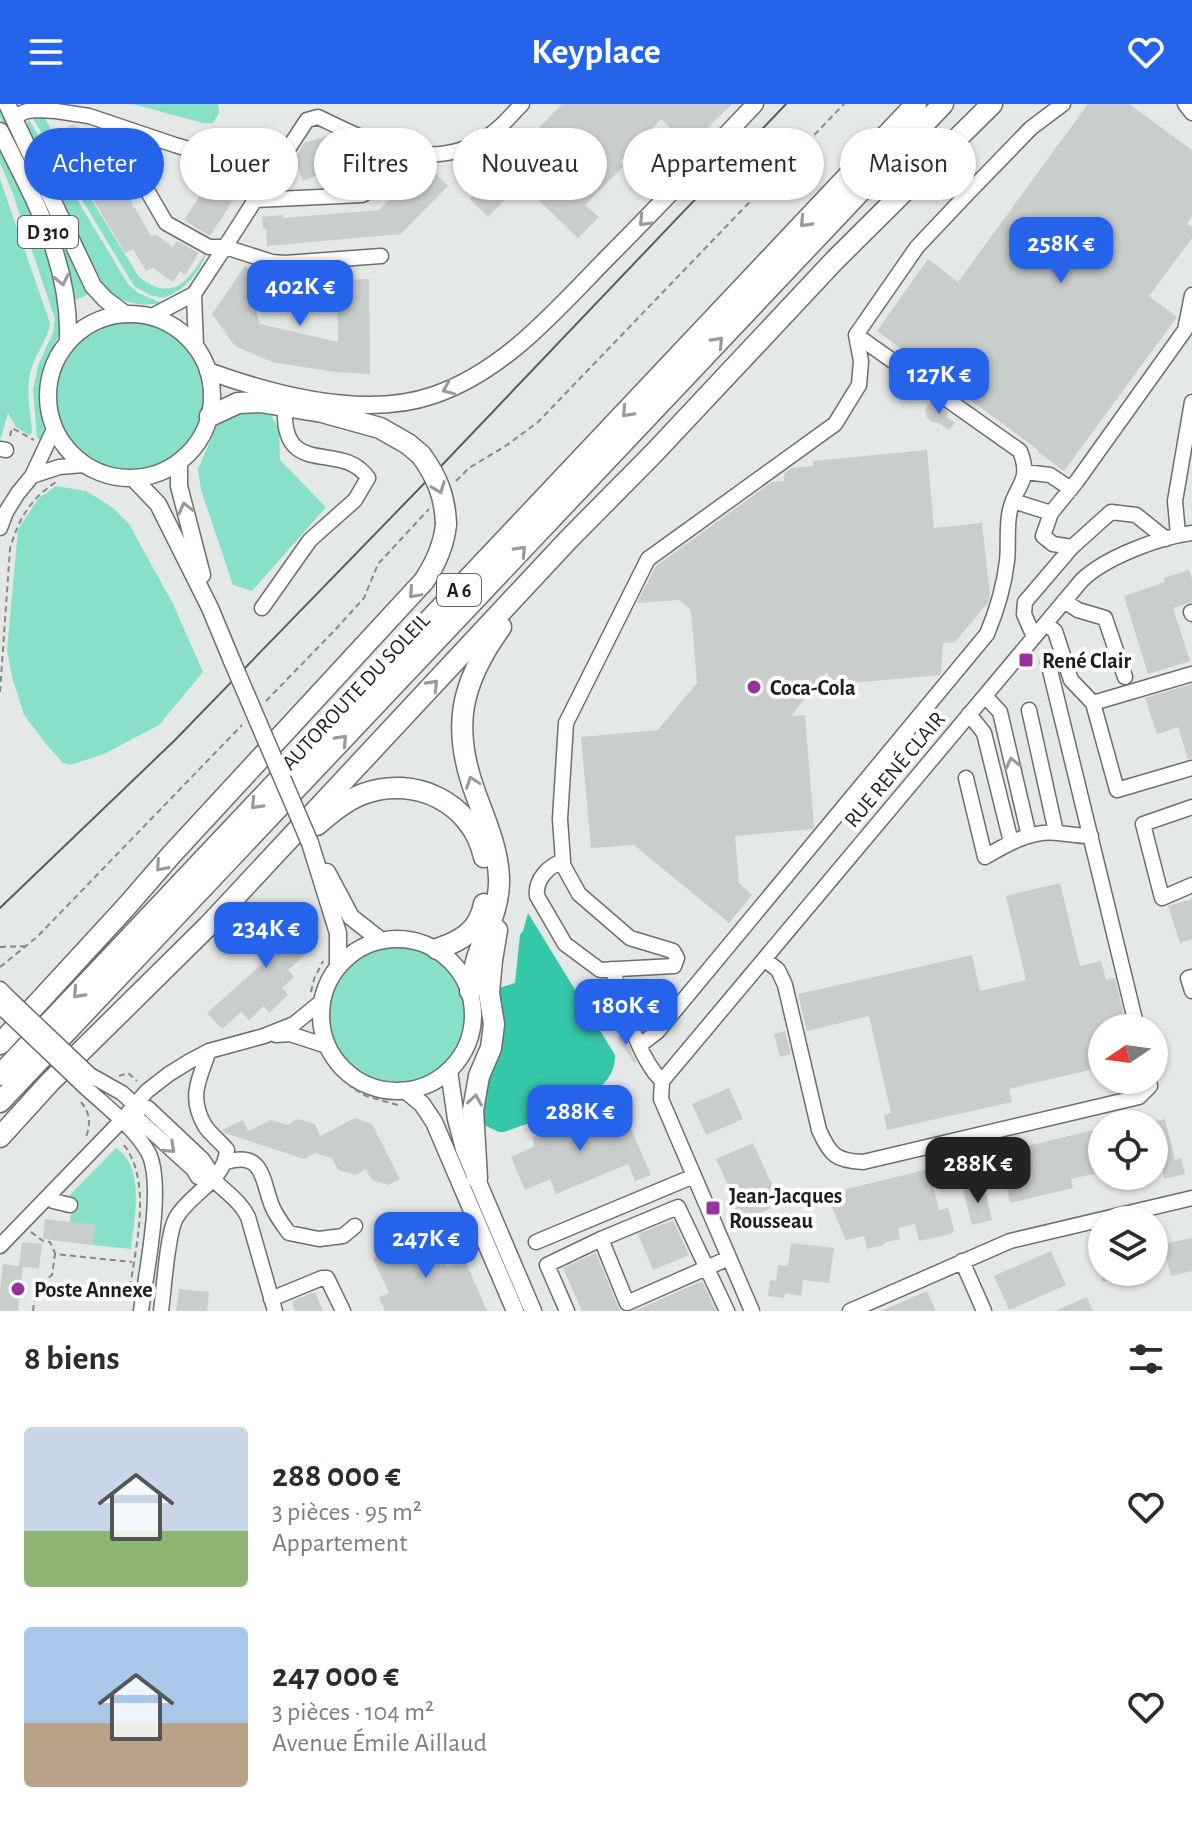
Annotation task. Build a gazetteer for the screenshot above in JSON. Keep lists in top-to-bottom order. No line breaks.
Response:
{"streets":{"highway":["A 6","AUTOROUTE DU SOLEIL"],"main road":["D 310"],"street":["RUE RENÉ CLAIR"]},"places":{"transit":["René Clair","Jean-Jacques Rousseau"],"other":["Coca-Cola","Poste Annexe"]},"north":"left","page":{"header":"Keyplace","chip":["Acheter","Louer","Filtres","Nouveau","Appartement","Maison"],"price":["258K €","402K €","127K €","234K €","180K €","288K €","288K €","247K €"],"heading":"8 biens","list":[{"name":"288 000 €","note":"3 pièces · 95 m² · Appartement"},{"name":"247 000 €","note":"3 pièces · 104 m² · Avenue Émile Aillaud"}]}}
